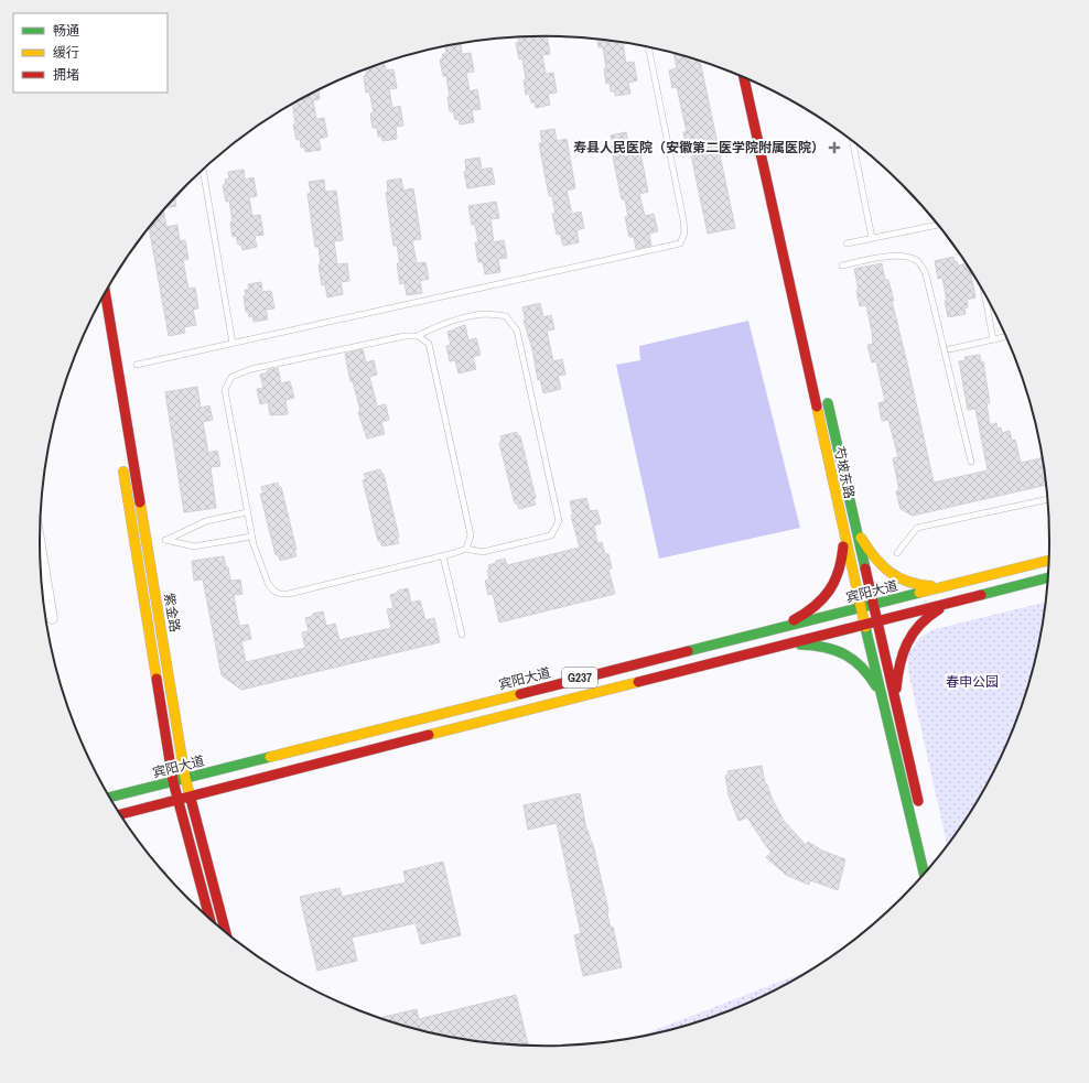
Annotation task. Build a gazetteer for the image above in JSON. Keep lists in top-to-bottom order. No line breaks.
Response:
{"streets":{"main road":["芍坡东路","宾阳大道","紫金路","G237"]},"crossings":[["芍坡东路","宾阳大道"],["芍坡东路","G237"],["宾阳大道","紫金路"],["紫金路","G237"]],"parks":["春申公园"],"places":{"health":["寿县人民医院（安徽第二医学院附属医院）"]},"legend":["畅通","缓行","拥堵"]}
